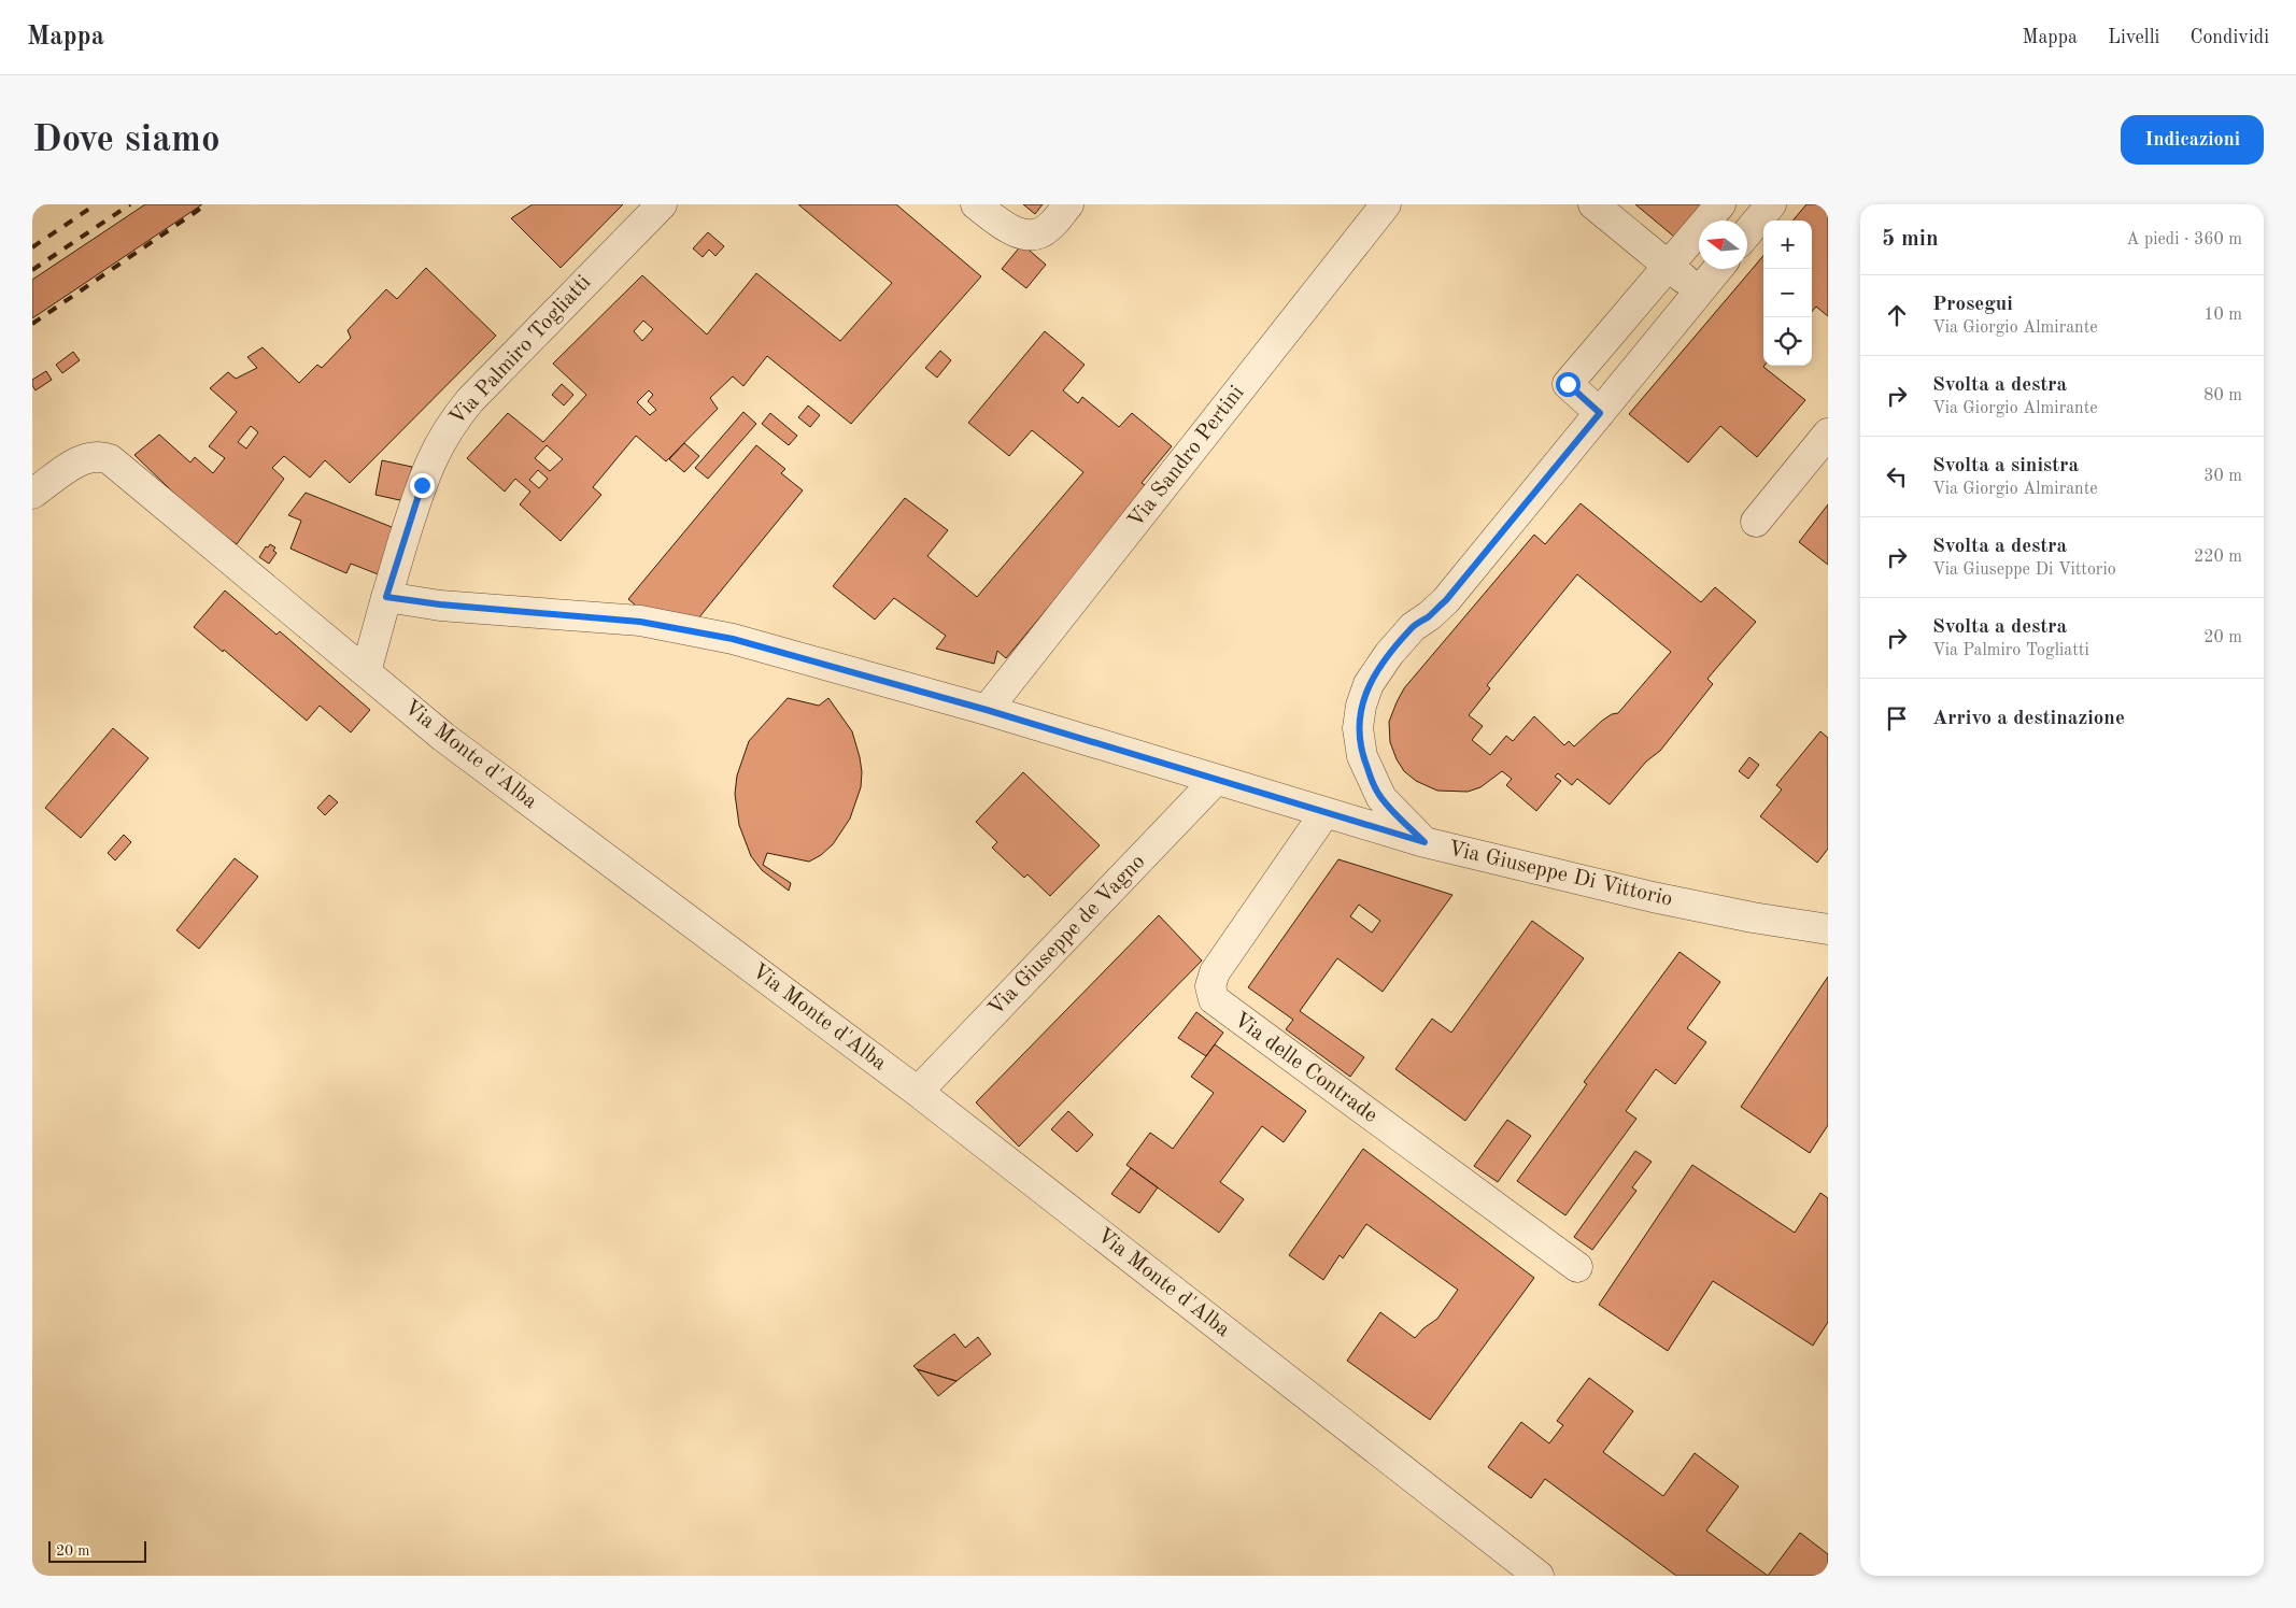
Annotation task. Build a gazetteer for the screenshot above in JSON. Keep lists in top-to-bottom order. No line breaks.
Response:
{"streets":{"street":["Via Palmiro Togliatti","Via Sandro Pertini","Via Monte d'Alba","Via Giuseppe Di Vittorio","Via Giuseppe de Vagno","Via delle Contrade"]},"crossings":[["Via Palmiro Togliatti","Via Monte d'Alba"],["Via Palmiro Togliatti","Via Giuseppe Di Vittorio"],["Via Sandro Pertini","Via Giuseppe Di Vittorio"],["Via Monte d'Alba","Via Giuseppe de Vagno"],["Via Giuseppe Di Vittorio","Via Giuseppe de Vagno"],["Via Giuseppe Di Vittorio","Via delle Contrade"]],"scale_bar":"20 m","north":"left","page":{"header":"Mappa","nav":["Mappa","Livelli","Condividi"],"buttons":"Indicazioni","title":"Dove siamo","heading":["5 min","A piedi · 360 m"],"map_buttons":["+","−"],"list":[["Prosegui","Via Giorgio Almirante","10 m"],["Svolta a destra","Via Giorgio Almirante","80 m"],["Svolta a sinistra","Via Giorgio Almirante","30 m"],["Svolta a destra","Via Giuseppe Di Vittorio","220 m"],["Svolta a destra","Via Palmiro Togliatti","20 m"],"Arrivo a destinazione"],"scale":"20 m"}}
